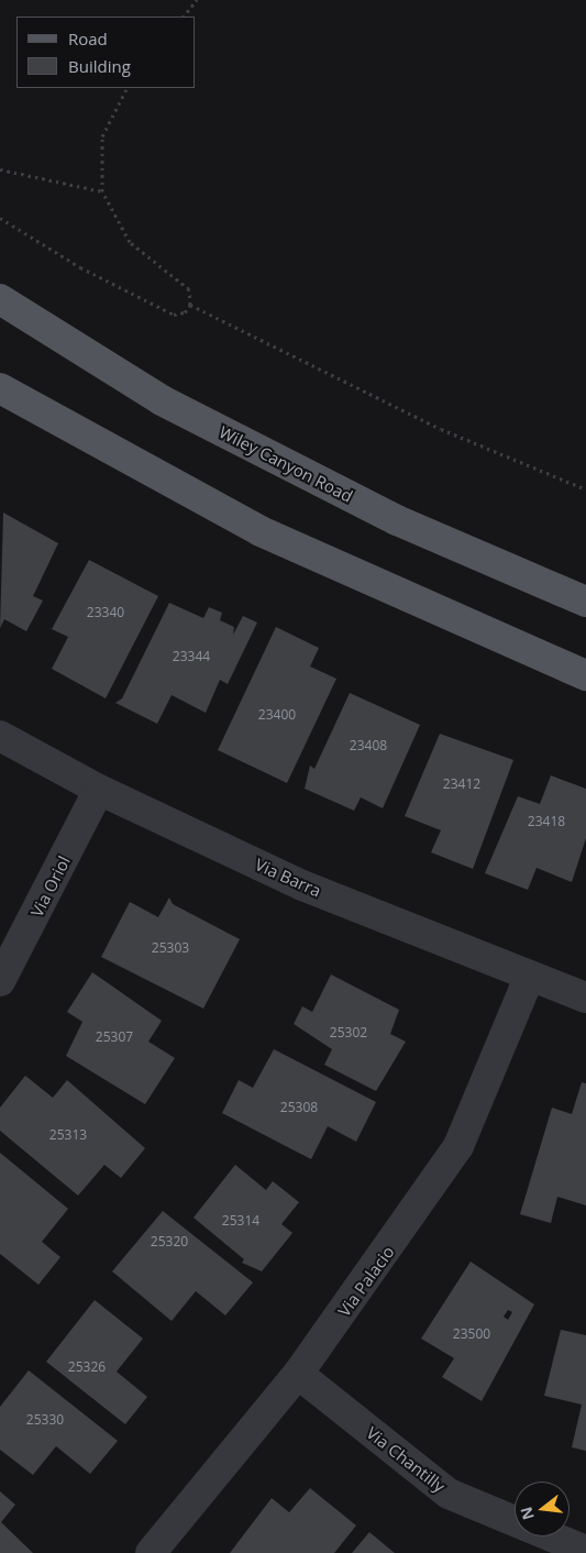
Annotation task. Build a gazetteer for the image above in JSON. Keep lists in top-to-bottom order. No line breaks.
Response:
{"streets":{"main road":["Wiley Canyon Road"],"street":["Via Barra","Via Oriol","Via Palacio","Via Chantilly"]},"crossings":[["Via Barra","Via Oriol"],["Via Barra","Via Palacio"],["Via Palacio","Via Chantilly"]],"house_numbers":["23340","23344","23400","23408","23412","23418","25303","25302","25307","25308","25313","25314","25320","23500","25326","25330"],"legend":["Road","Building"],"north":"left"}
